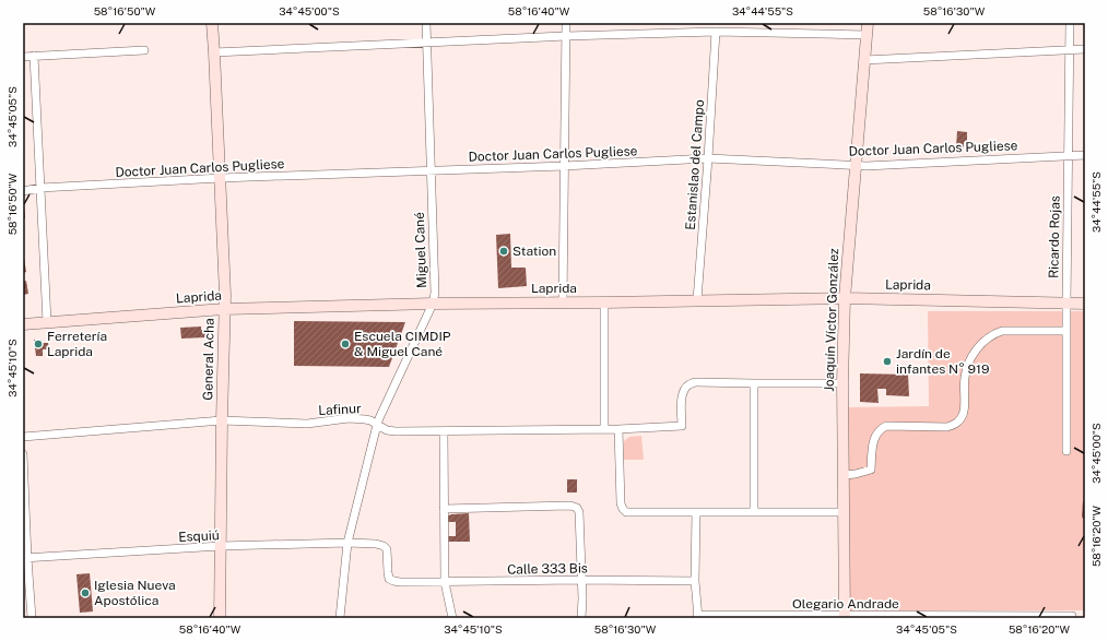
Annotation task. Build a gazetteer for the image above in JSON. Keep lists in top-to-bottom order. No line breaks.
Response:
{"streets":{"street":["Doctor Juan Carlos Pugliese","Estanislao del Campo","Ricardo Rojas","Miguel Cané","Laprida","Joaquín Víctor González","General Acha","Lafinur","Esquiú","Calle 333 Bis","Olegario Andrade"]},"crossings":[["Doctor Juan Carlos Pugliese","Estanislao del Campo"],["Doctor Juan Carlos Pugliese","Ricardo Rojas"],["Doctor Juan Carlos Pugliese","Miguel Cané"],["Doctor Juan Carlos Pugliese","Joaquín Víctor González"],["Doctor Juan Carlos Pugliese","General Acha"],["Estanislao del Campo","Laprida"],["Ricardo Rojas","Laprida"],["Miguel Cané","Laprida"],["Miguel Cané","Lafinur"],["Miguel Cané","Esquiú"],["Laprida","Joaquín Víctor González"],["Laprida","General Acha"],["Joaquín Víctor González","Olegario Andrade"],["General Acha","Lafinur"],["General Acha","Esquiú"],["Esquiú","Calle 333 Bis"]],"places":["Station","Ferretería Laprida","Escuela CIMDIP & Miguel Cané","Jardín de infantes N° 919","Iglesia Nueva Apostólica"],"coordinates":["58°16'50\"W","34°45'00\"S","58°16'40\"W","34°44'55\"S","58°16'30\"W","34°45'05\"S","34°45'10\"S","58°16'20\"W"]}
